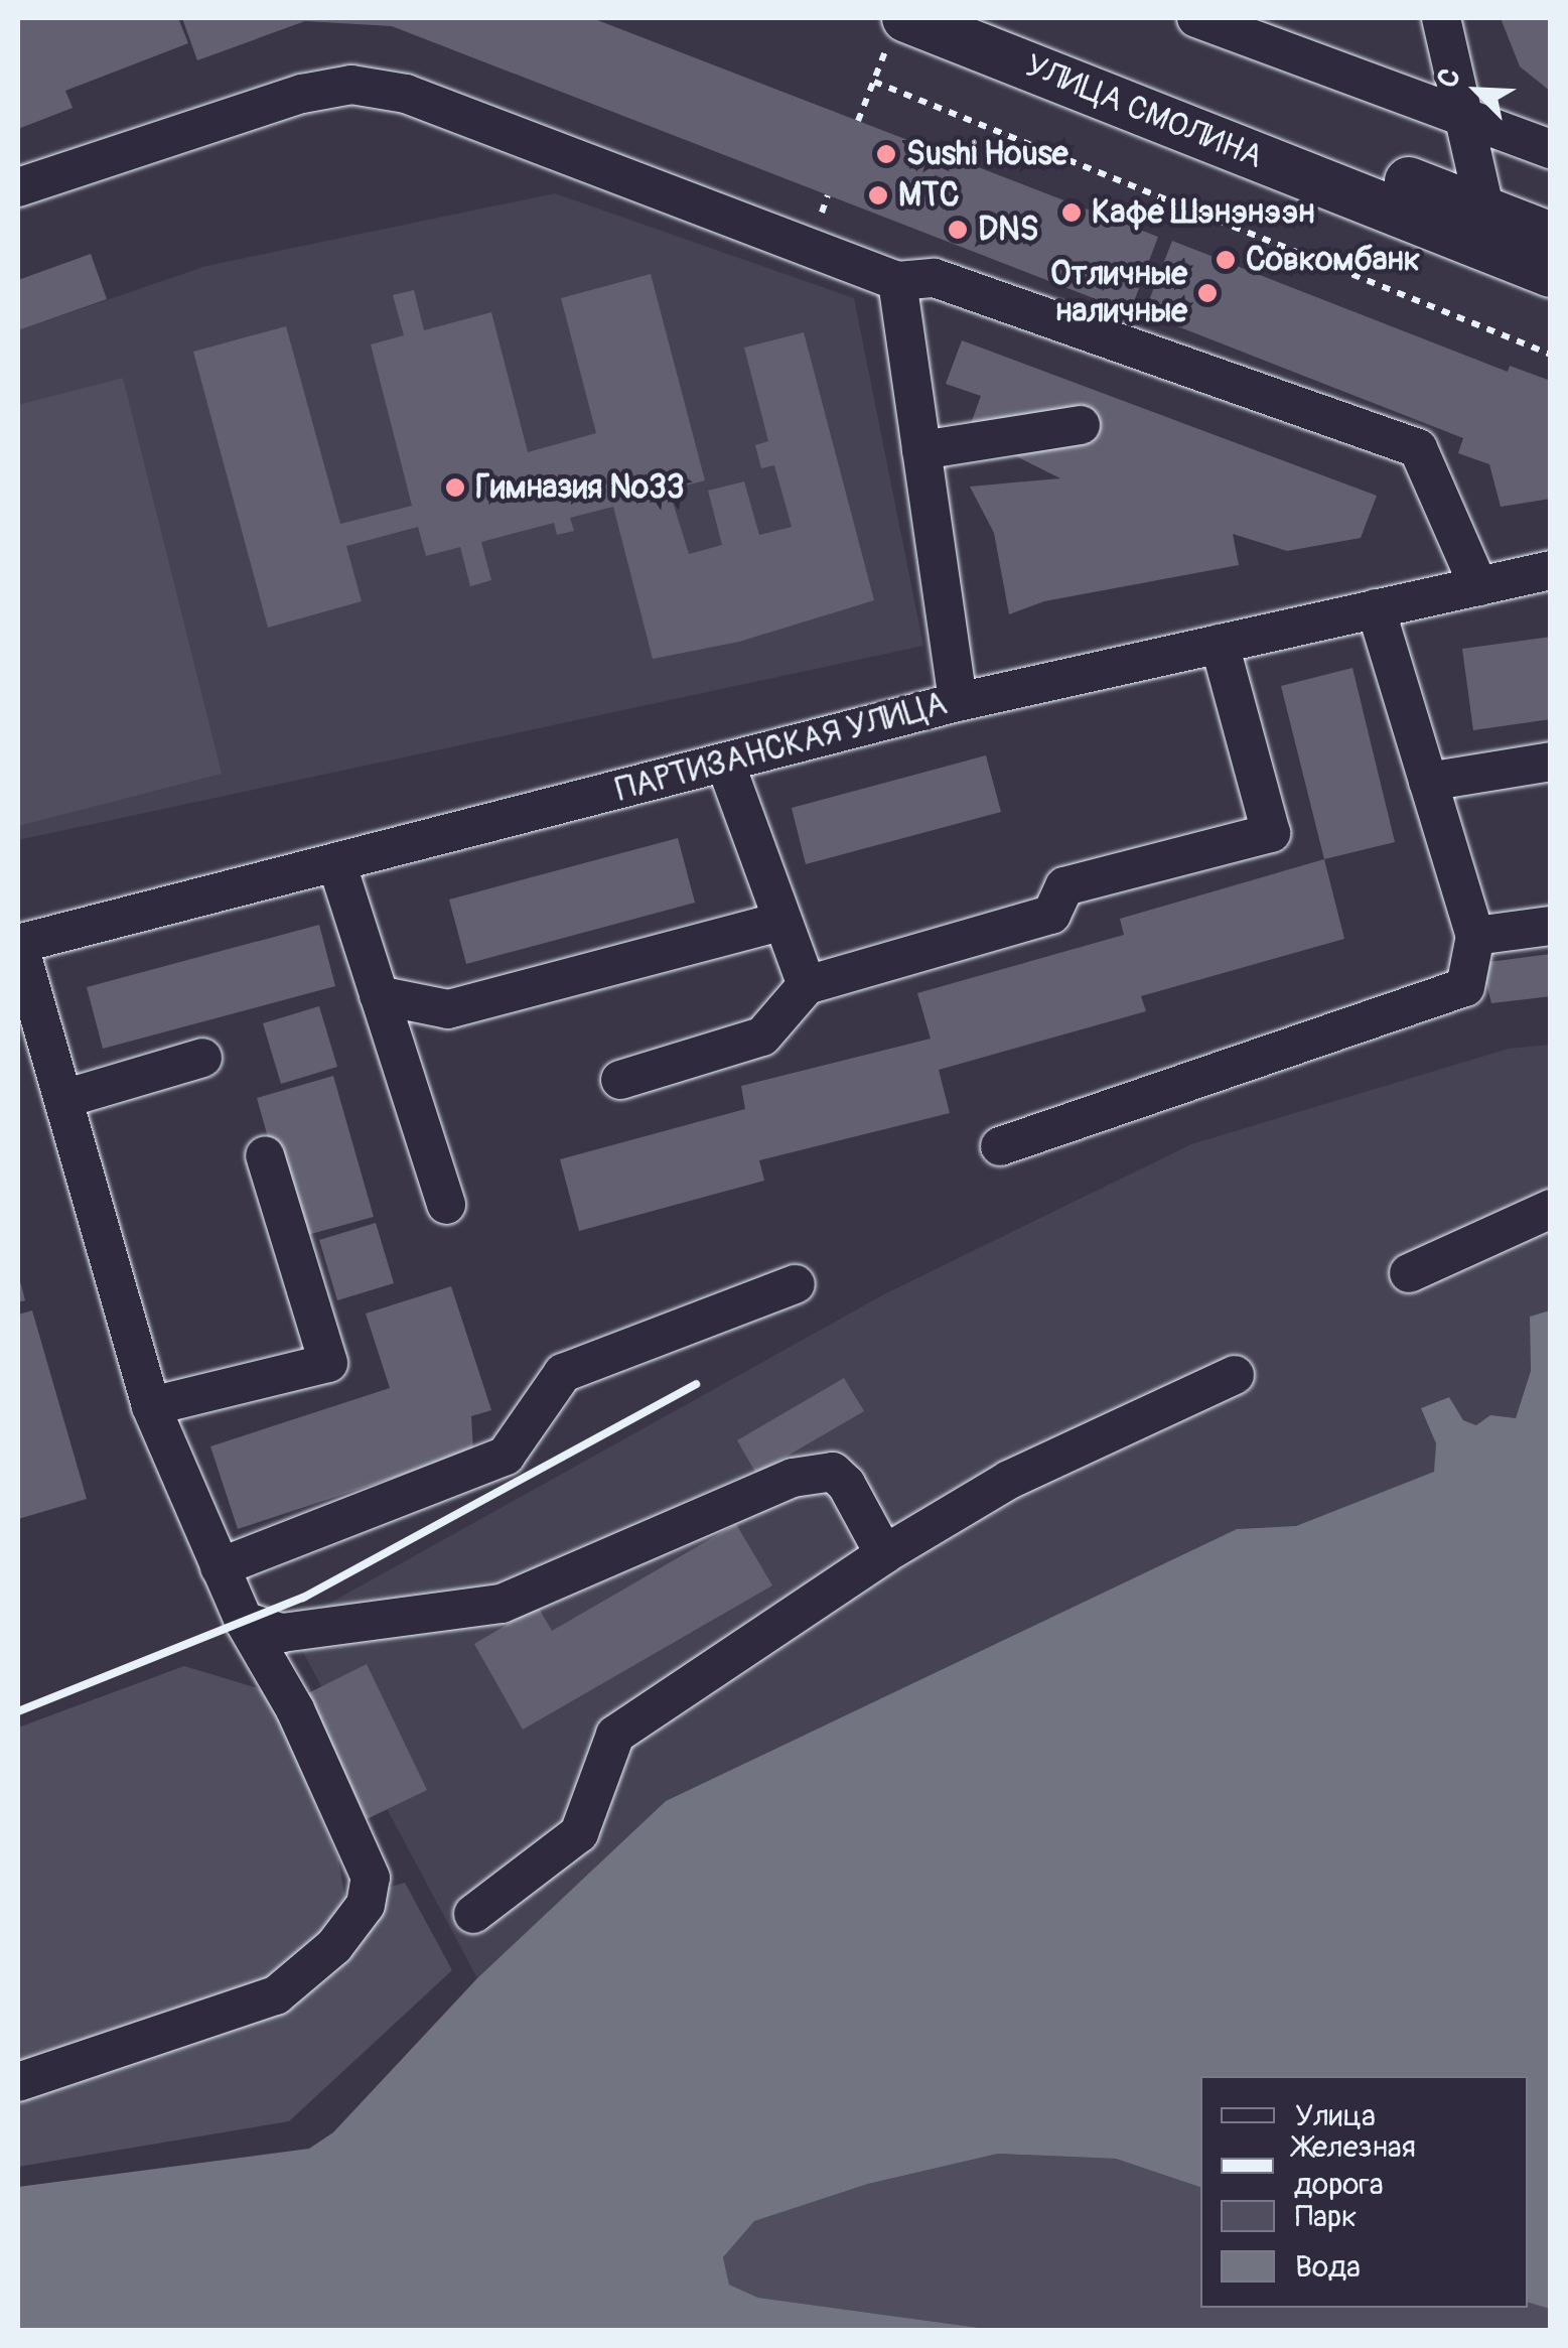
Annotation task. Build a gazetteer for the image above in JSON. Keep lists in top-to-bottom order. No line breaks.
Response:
{"streets":{"main road":["УЛИЦА СМОЛИНА"],"street":["ПАРТИЗАНСКАЯ УЛИЦА"]},"places":["Sushi House","МТС","Кафе Шэнэнээн","DNS","Совкомбанк","Отличные наличные","Гимназия №33"],"legend":["Улица","Железная дорога","Парк","Вода"],"north":"top left"}
